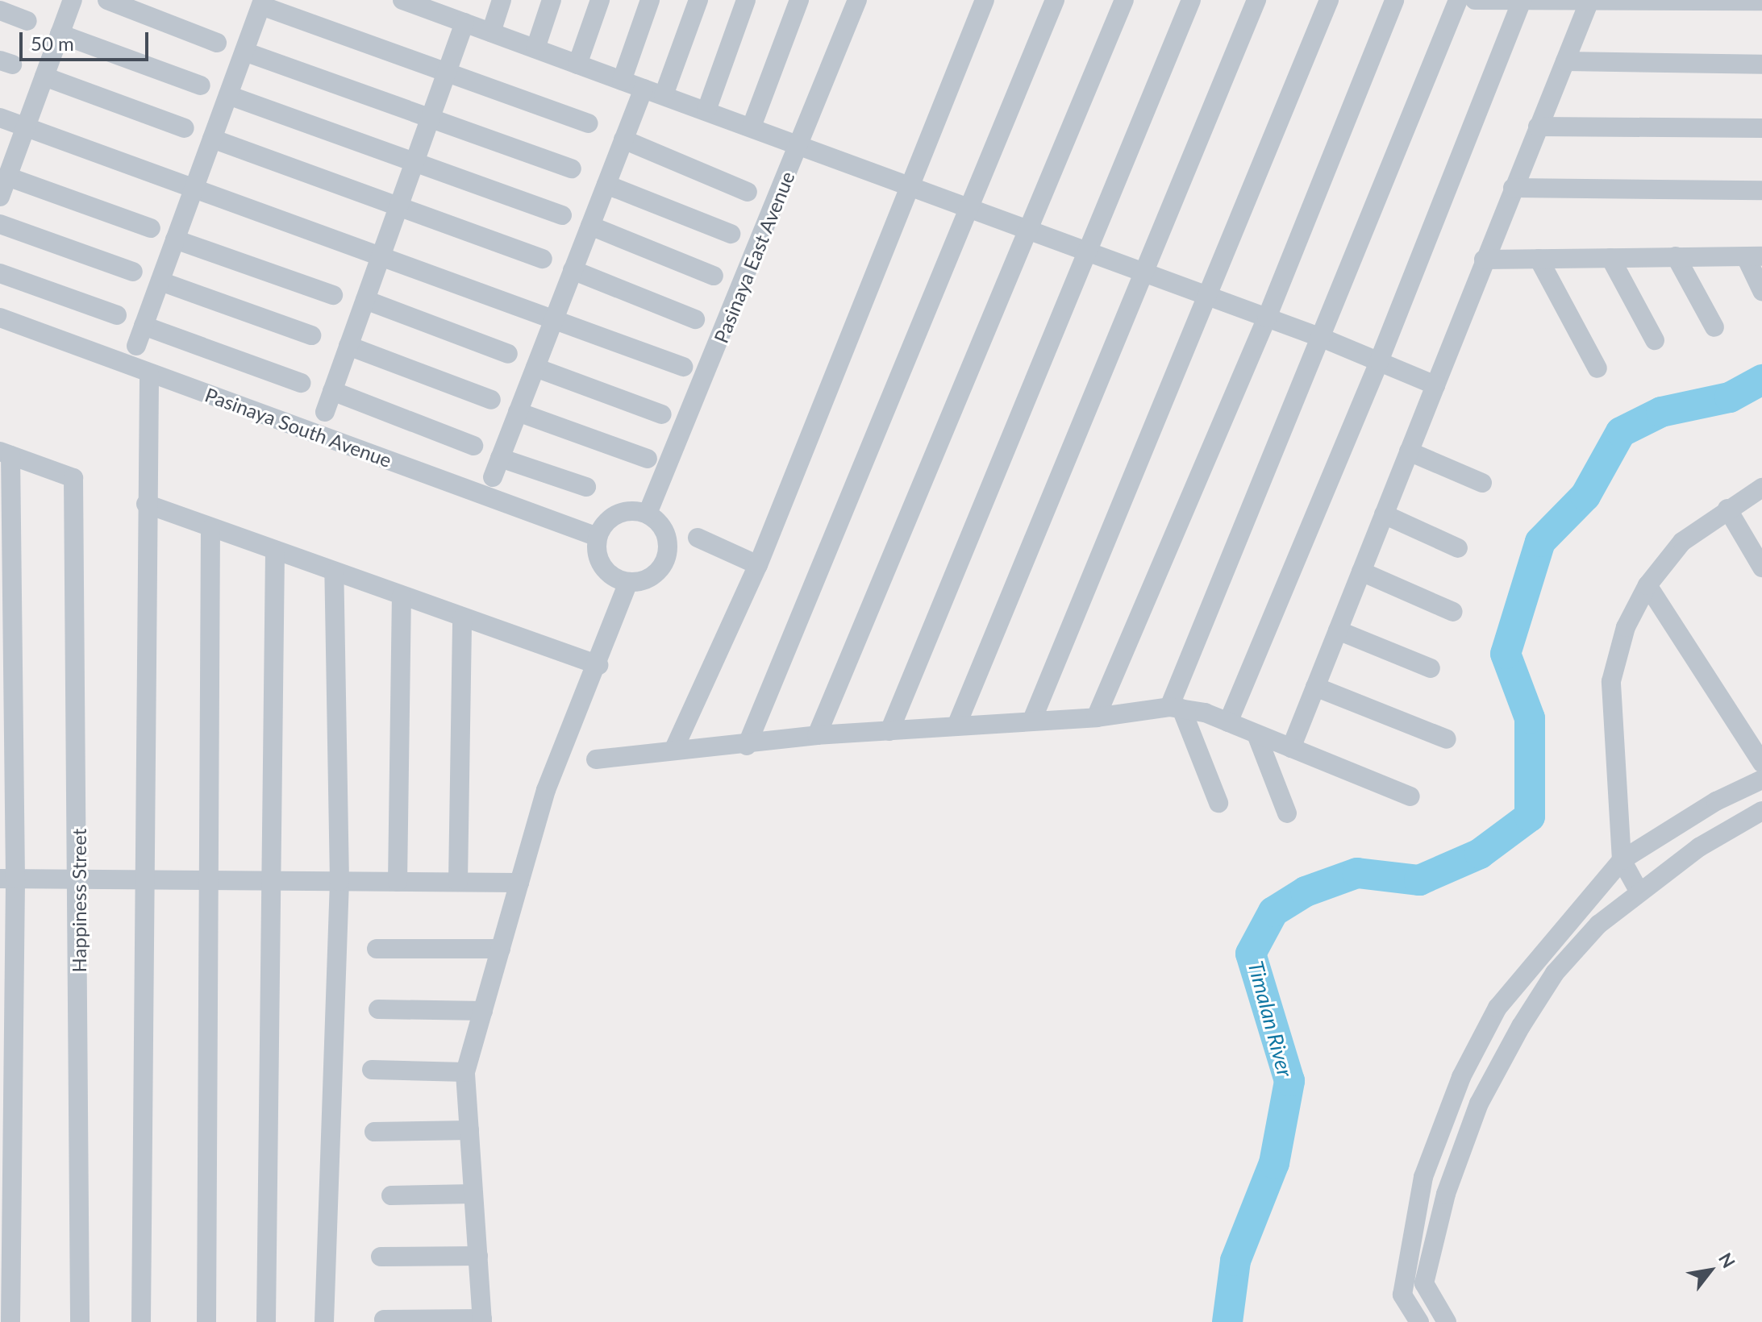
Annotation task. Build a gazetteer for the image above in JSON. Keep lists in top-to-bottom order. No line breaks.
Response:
{"streets":{"street":["Pasinaya East Avenue","Pasinaya South Avenue","Happiness Street"]},"crossings":[["Pasinaya East Avenue","Pasinaya South Avenue"]],"water":["Timalan River"],"scale_bar":"50 m","north":"top right"}
